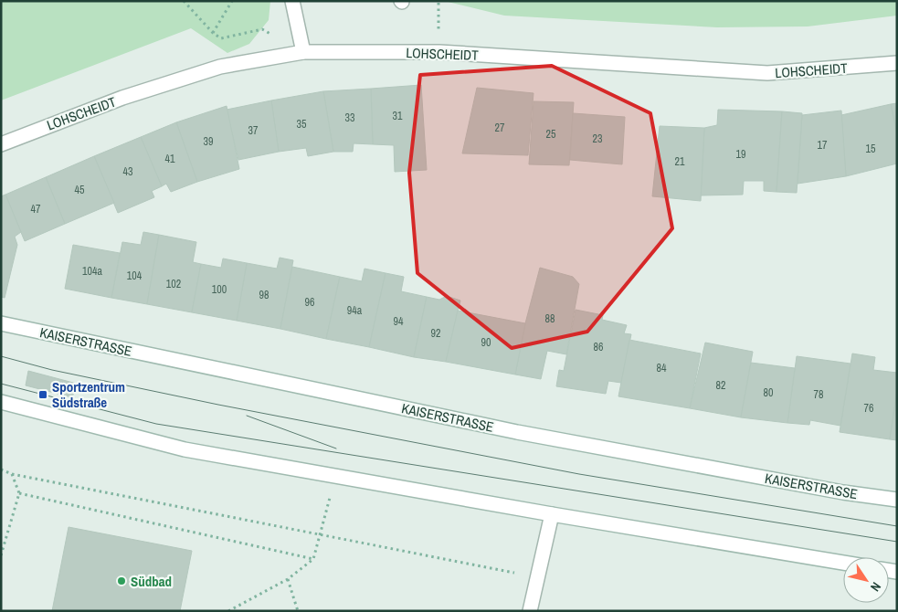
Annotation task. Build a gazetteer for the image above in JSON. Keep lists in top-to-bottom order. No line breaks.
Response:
{"streets":{"main road":["LOHSCHEIDT","KAISERSTRASSE"]},"places":{"transit":["Sportzentrum Südstraße"],"other":["Südbad"]},"house_numbers":["31","33","35","27","37","25","23","39","17","15","19","41","21","43","45","47","104a","104","102","100","98","96","94a","88","94","92","90","86","84","82","80","78","76"],"north":"bottom right"}
